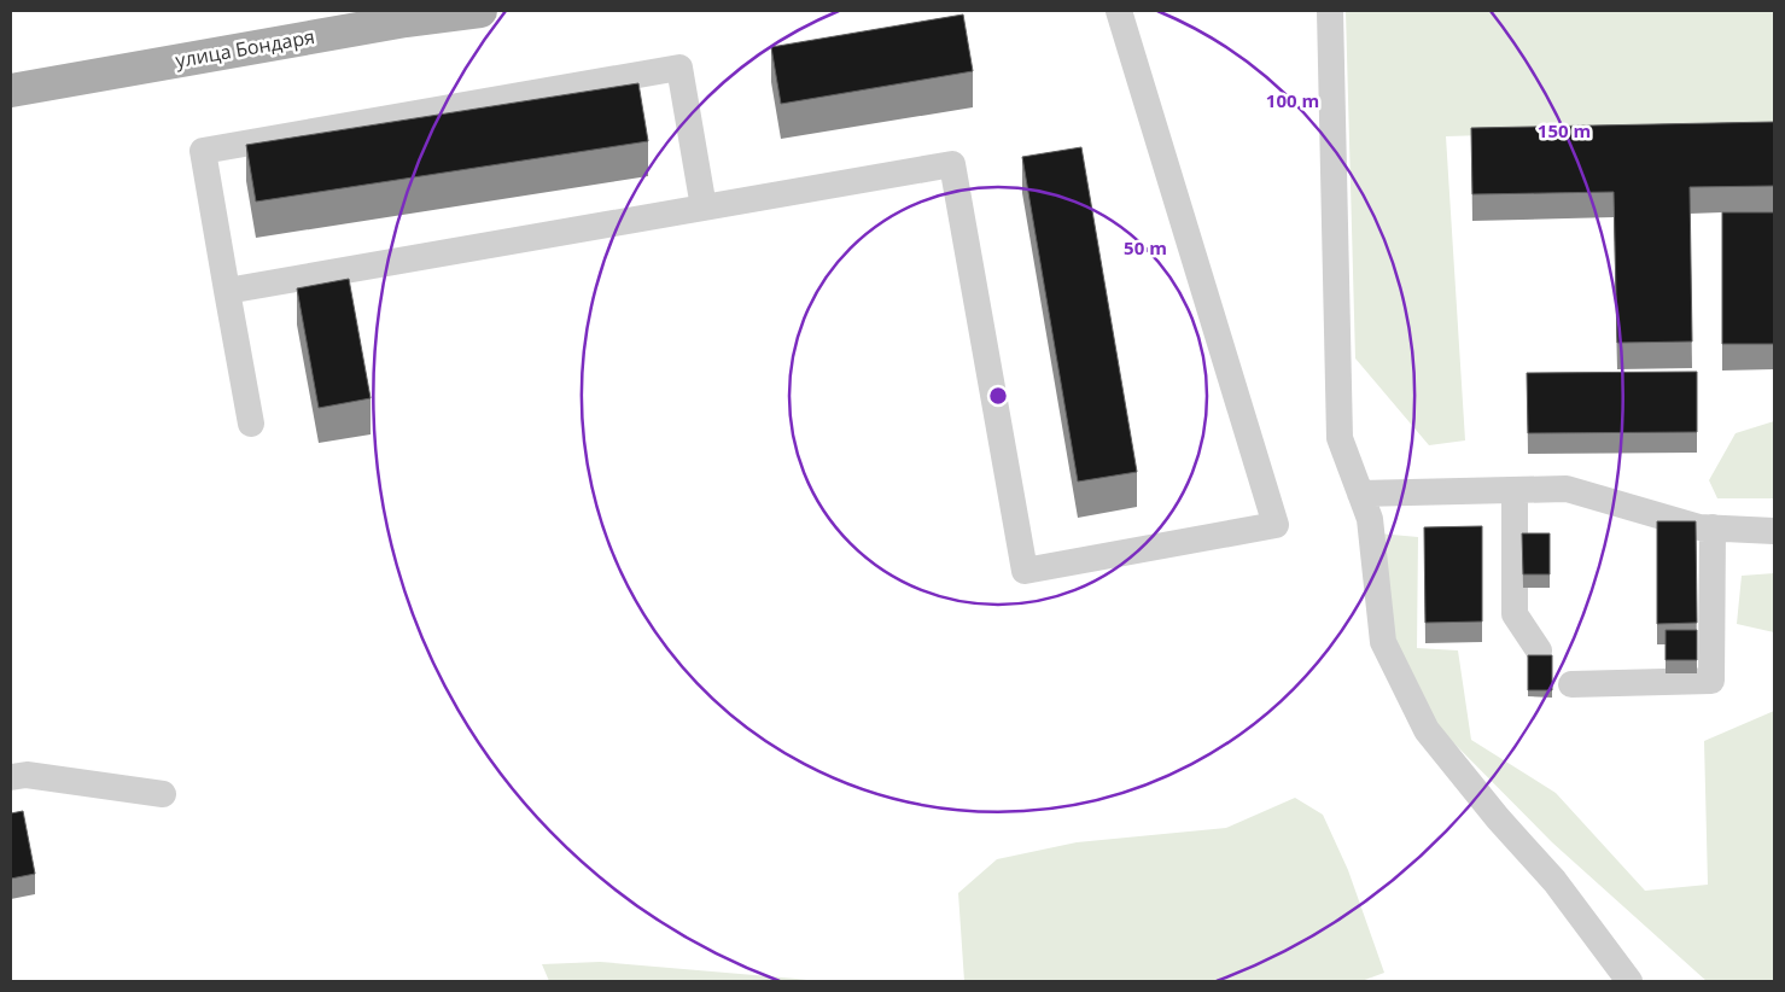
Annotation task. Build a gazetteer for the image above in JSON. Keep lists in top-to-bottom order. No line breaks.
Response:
{"streets":{"main road":["улица Бондаря"]},"rings":["100 m","150 m","50 m"]}
